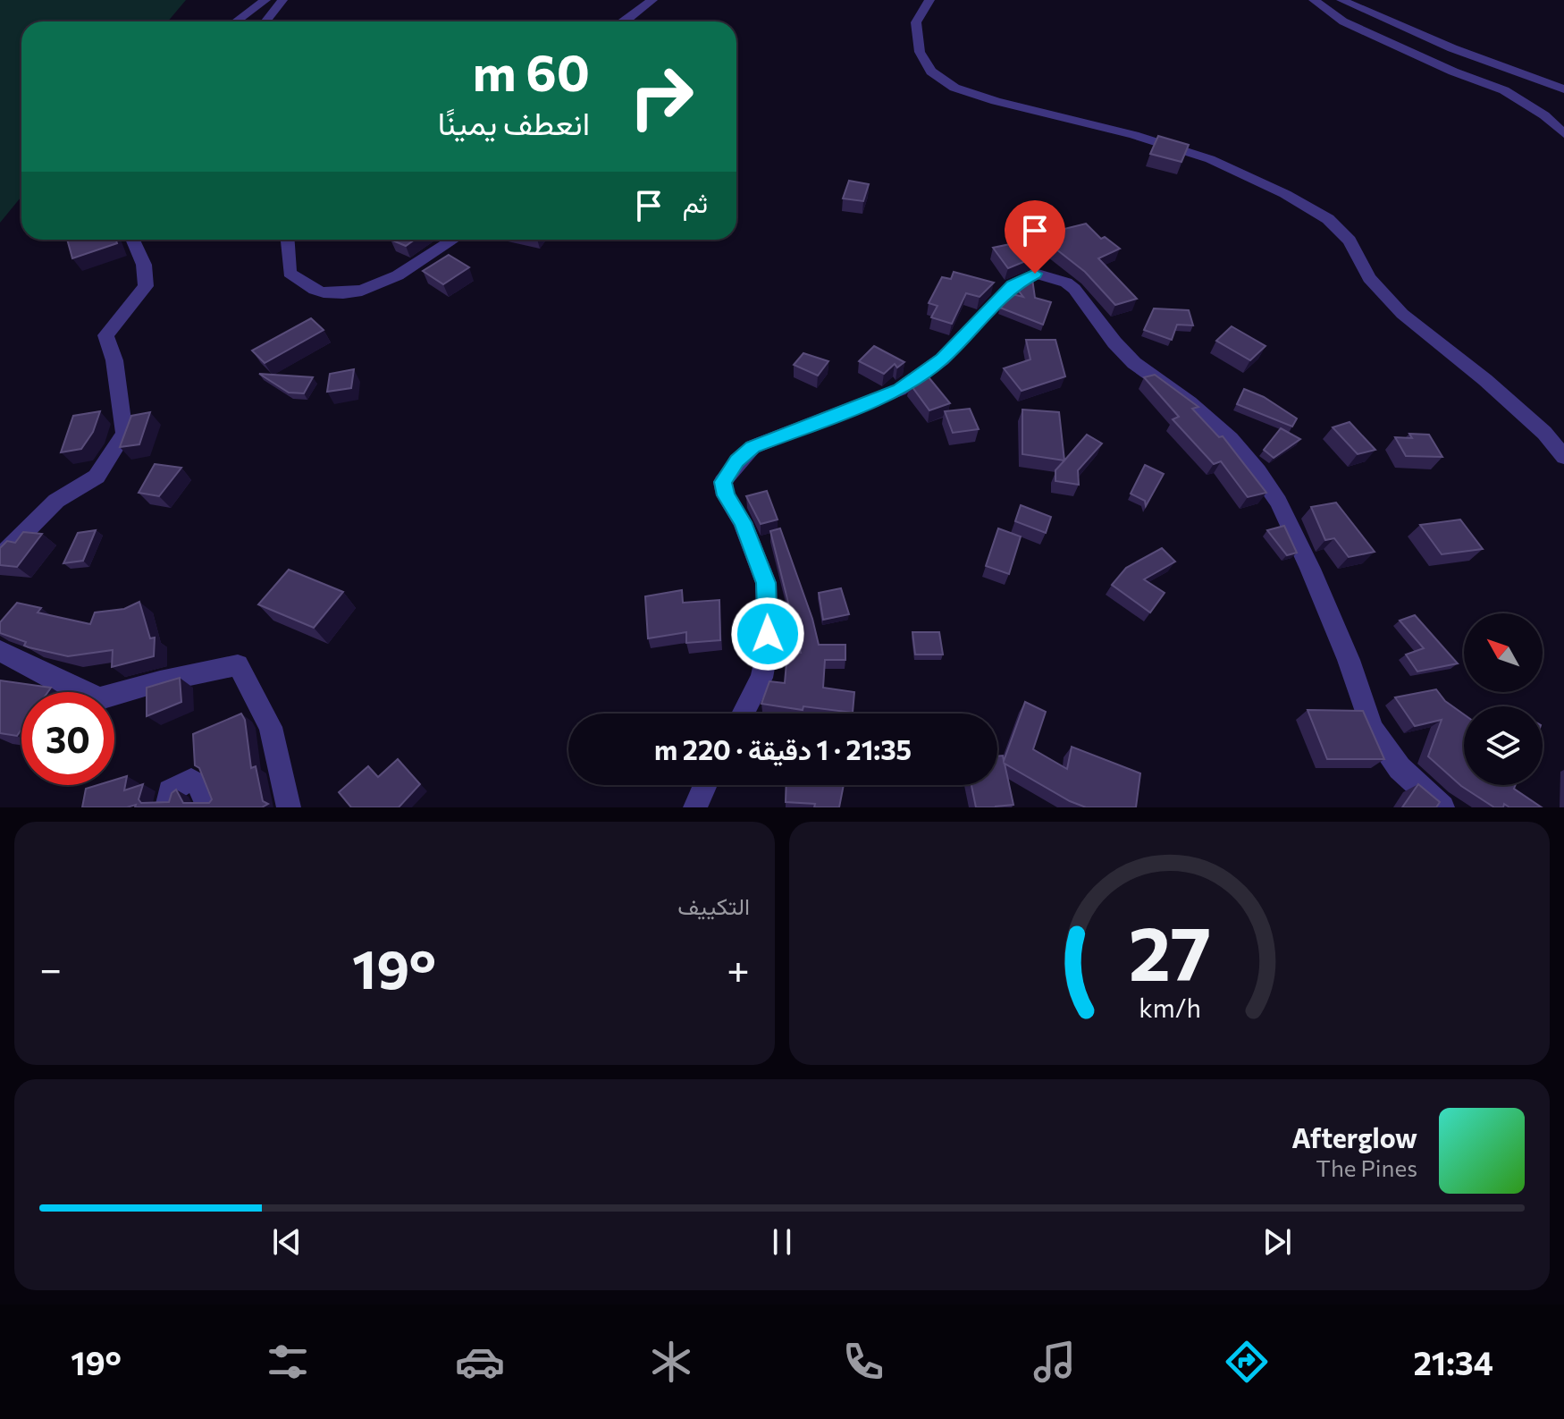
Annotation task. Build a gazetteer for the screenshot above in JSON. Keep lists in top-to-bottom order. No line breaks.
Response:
{"north":"top left","page":{"turn":["60 m","انعطف يمينًا"],"then":"ثم","limit":"30","trip":"21:35 · 1 دقيقة · 220 m","tile":"التكييف","heat":["−","19°","+"],"song":["Afterglow","The Pines"],"tabs":["21:34","19°"],"gauge":["27","km/h"]}}
